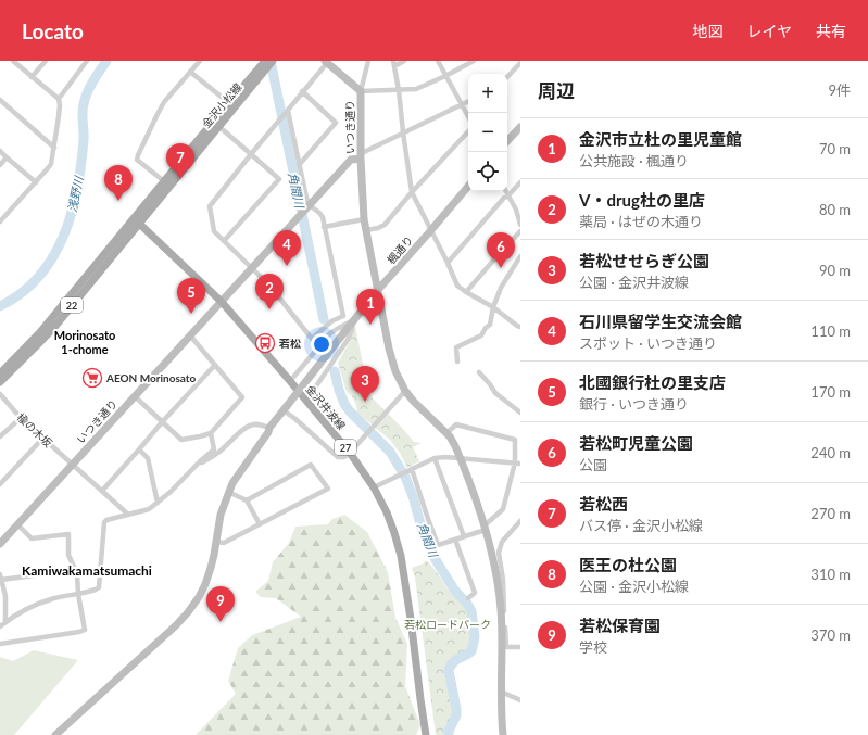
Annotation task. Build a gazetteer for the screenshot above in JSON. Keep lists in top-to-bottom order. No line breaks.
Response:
{"streets":{"main road":["金沢小松線","22","金沢井波線","27"],"street":["いつき通り","楓通り","楡の木坂"]},"crossings":[["金沢小松線","22"],["金沢小松線","金沢井波線"],["いつき通り","金沢井波線"],["いつき通り","楡の木坂"],["22","金沢井波線"]],"districts":["Morinosato 1-chome","Kamiwakamatsumachi"],"water":["角間川","浅野川"],"parks":["若松ロードパーク"],"places":{"bus stop":["若松"],"supermarket":["AEON Morinosato"]},"page":{"header":"Locato","nav":["地図","レイヤ","共有"],"heading":["周辺","9件"],"map_buttons":["+","−"],"list":[{"mark":"1","name":"金沢市立杜の里児童館","note":"公共施設 · 楓通り","value":"70 m"},{"mark":"2","name":"V・drug杜の里店","note":"薬局 · はぜの木通り","value":"80 m"},{"mark":"3","name":"若松せせらぎ公園","note":"公園 · 金沢井波線","value":"90 m"},{"mark":"4","name":"石川県留学生交流会館","note":"スポット · いつき通り","value":"110 m"},{"mark":"5","name":"北國銀行杜の里支店","note":"銀行 · いつき通り","value":"170 m"},{"mark":"6","name":"若松町児童公園","note":"公園","value":"240 m"},{"mark":"7","name":"若松西","note":"バス停 · 金沢小松線","value":"270 m"},{"mark":"8","name":"医王の杜公園","note":"公園 · 金沢小松線","value":"310 m"},{"mark":"9","name":"若松保育園","note":"学校","value":"370 m"}],"pins":["7","8","4","6","2","5","1","3","9"]}}
